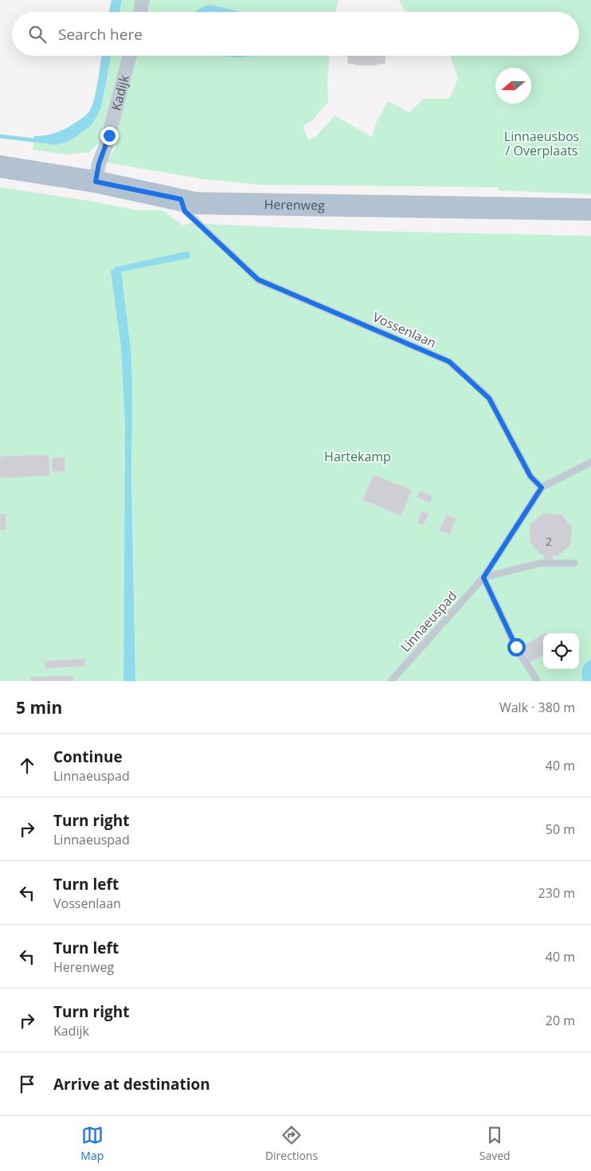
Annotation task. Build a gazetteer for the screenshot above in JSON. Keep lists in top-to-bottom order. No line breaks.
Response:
{"streets":{"main road":["Herenweg"],"street":["Kadijk"],"lane":["Vossenlaan","Linnaeuspad"]},"crossings":[["Kadijk","Herenweg"],["Herenweg","Vossenlaan"],["Vossenlaan","Linnaeuspad"]],"parks":["Linnaeusbos / Overplaats","Hartekamp"],"house_numbers":["2"],"north":"left","page":{"search":"Search here","heading":["5 min","Walk · 380 m"],"list":[["Continue","Linnaeuspad","40 m"],["Turn right","Linnaeuspad","50 m"],["Turn left","Vossenlaan","230 m"],["Turn left","Herenweg","40 m"],["Turn right","Kadijk","20 m"],"Arrive at destination"],"nav":["Map","Directions","Saved"]}}
